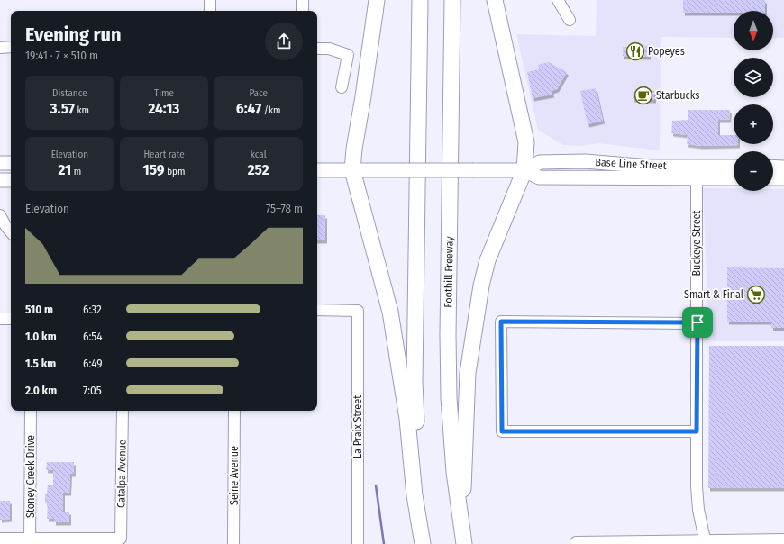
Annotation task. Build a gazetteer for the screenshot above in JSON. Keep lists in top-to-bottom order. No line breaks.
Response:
{"streets":{"highway":["Foothill Freeway"],"main road":["Base Line Street"],"street":["Buckeye Street","La Praix Street","Catalpa Avenue","Seine Avenue","Stoney Creek Drive"]},"crossings":[["Base Line Street","Buckeye Street"],["Catalpa Avenue","Stoney Creek Drive"]],"places":{"restaurant":["Popeyes"],"cafe":["Starbucks"],"supermarket":["Smart & Final"]},"north":"bottom","page":{"map_buttons":["+","−"],"heading":["Evening run","19:41 · 7 × 510 m"],"stats":[["Distance","3.57 km"],["Time","24:13"],["Pace","6:47 /km"],["Elevation","21 m"],["Heart rate","159 bpm"],["kcal","252"]],"chart":["Elevation","75–78 m"],"list":[{"name":"510 m","note":"6:32"},{"name":"1.0 km","note":"6:54"},{"name":"1.5 km","note":"6:49"},{"name":"2.0 km","note":"7:05"}]}}
